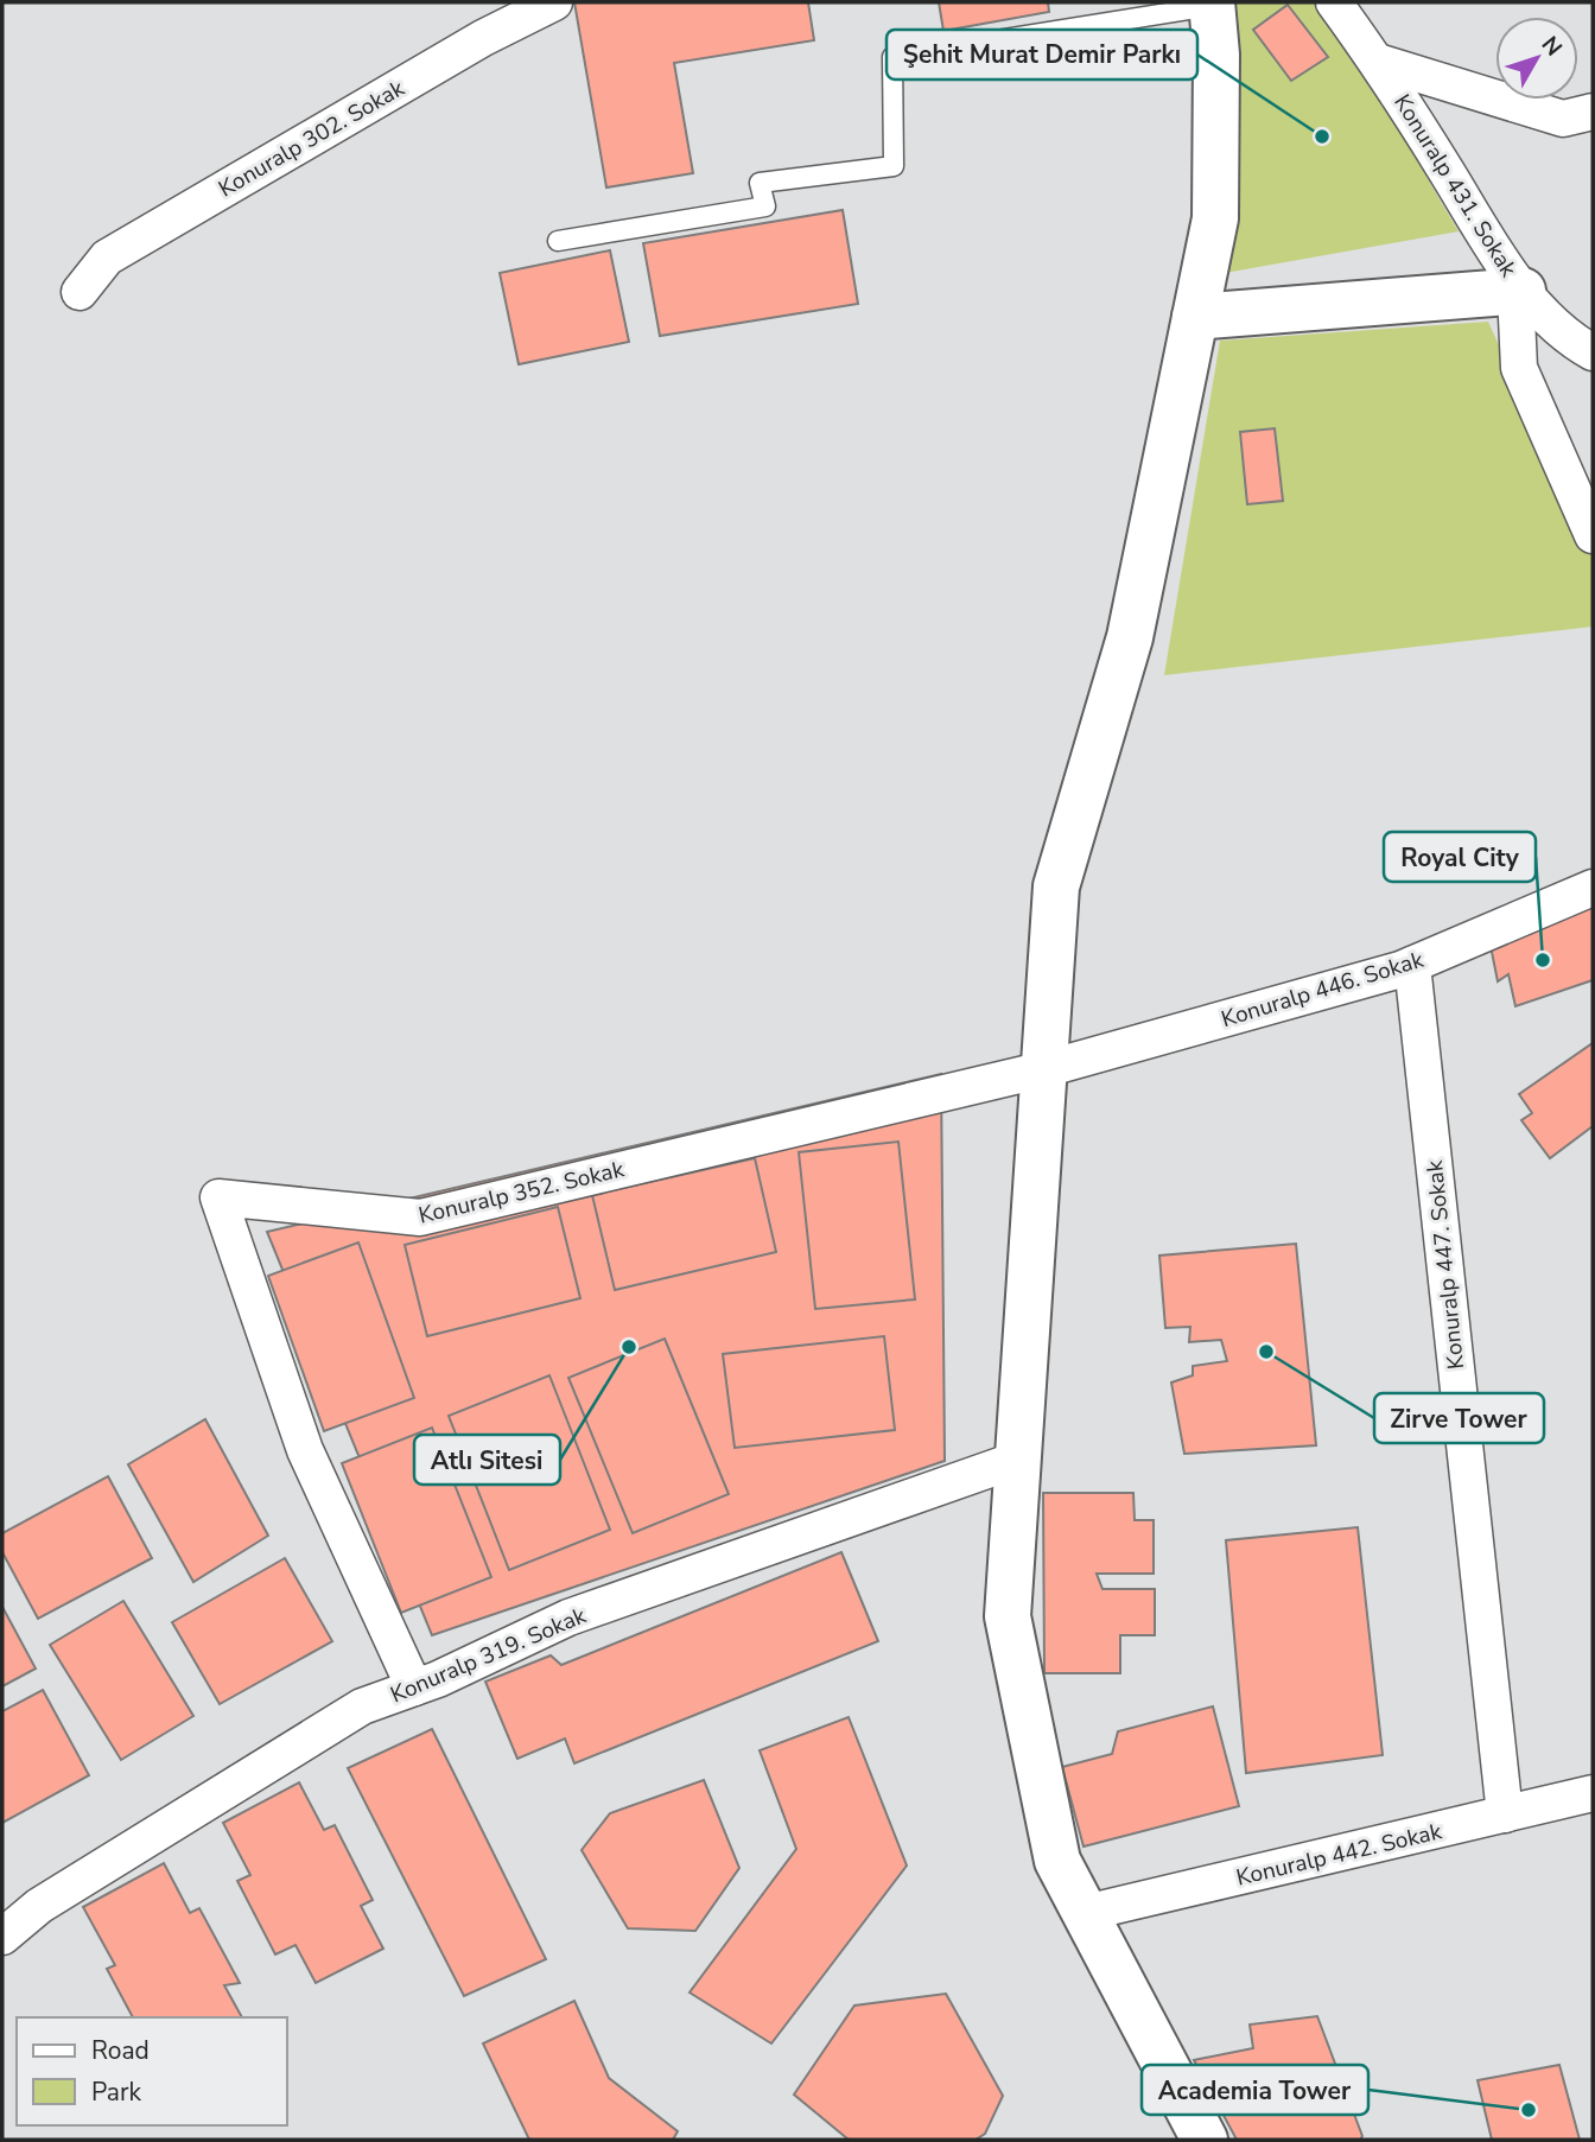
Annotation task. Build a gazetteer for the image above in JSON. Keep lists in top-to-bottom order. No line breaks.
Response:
{"streets":{"street":["Konuralp 302. Sokak","Konuralp 431. Sokak","Konuralp 446. Sokak","Konuralp 352. Sokak","Konuralp 447. Sokak","Konuralp 319. Sokak","Konuralp 442. Sokak"]},"crossings":[["Konuralp 446. Sokak","Konuralp 352. Sokak"],["Konuralp 446. Sokak","Konuralp 447. Sokak"],["Konuralp 352. Sokak","Konuralp 319. Sokak"],["Konuralp 447. Sokak","Konuralp 442. Sokak"]],"places":["Şehit Murat Demir Parkı","Royal City","Atlı Sitesi","Zirve Tower","Academia Tower"],"legend":["Road","Park"],"north":"top right"}
